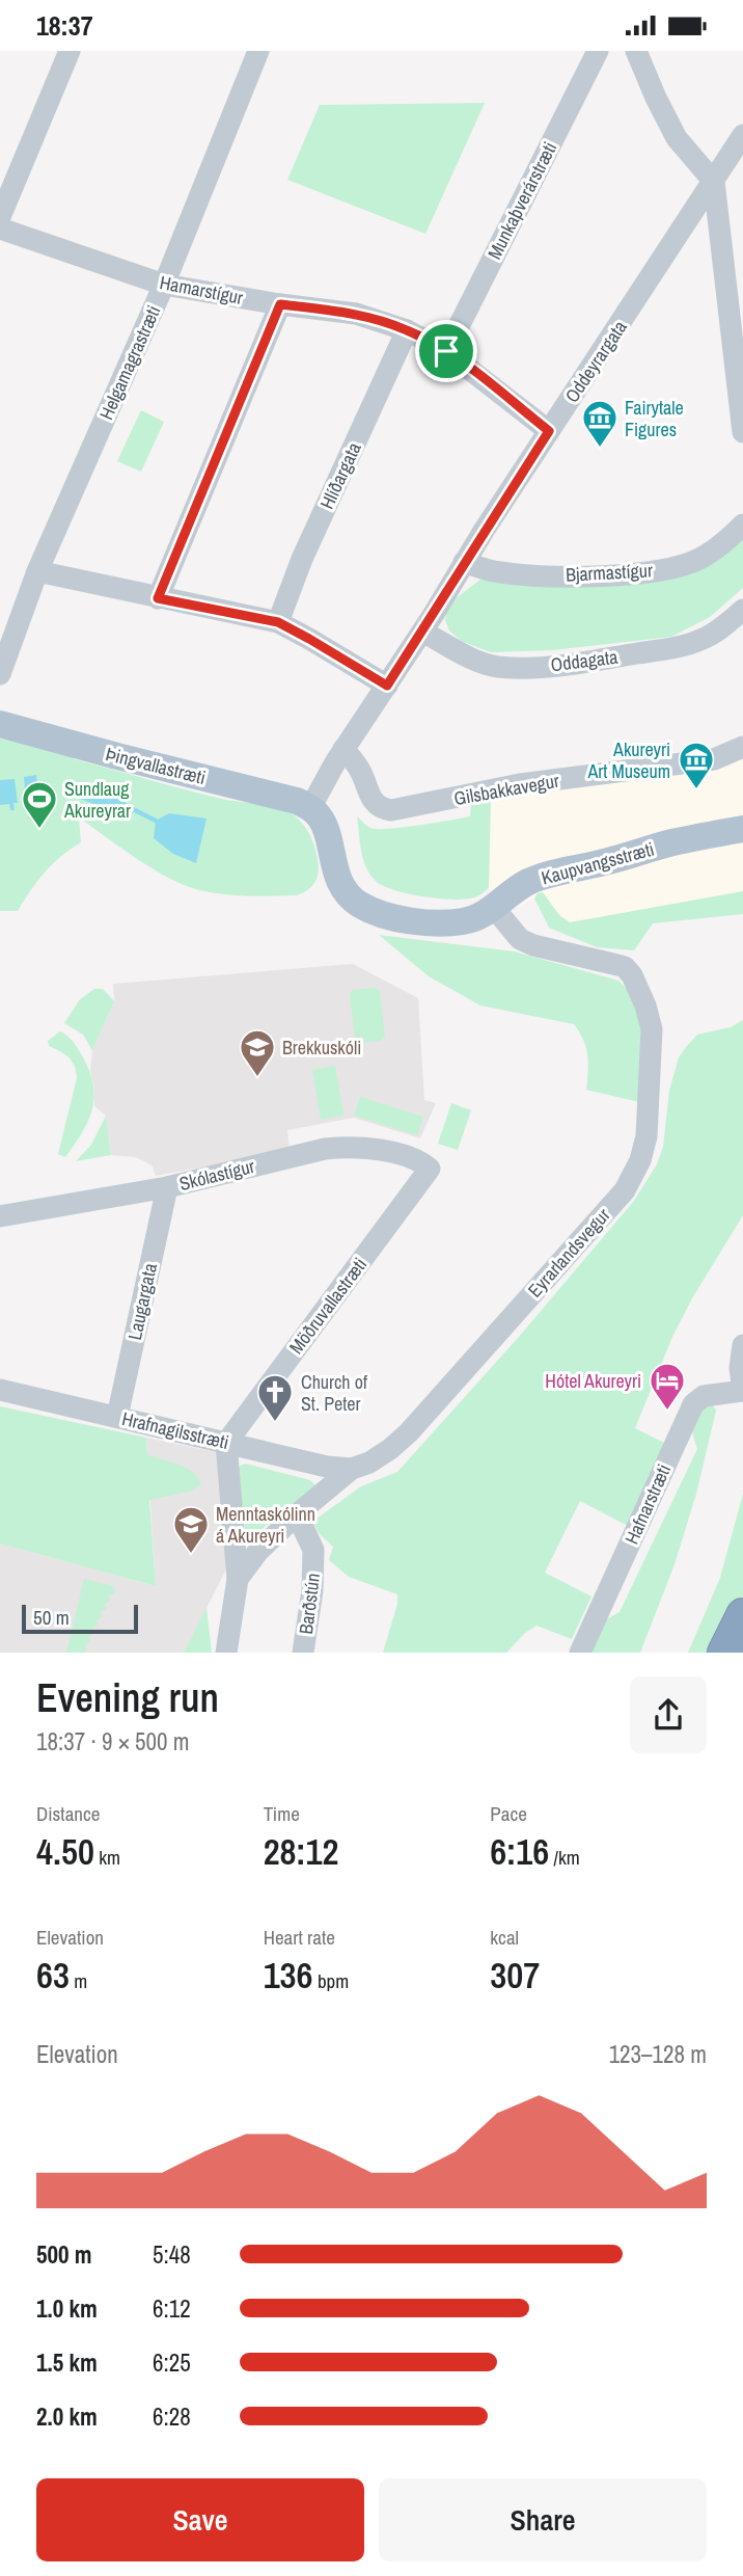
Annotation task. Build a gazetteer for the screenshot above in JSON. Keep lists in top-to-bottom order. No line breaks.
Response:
{"streets":{"main road":["Þingvallastræti","Kaupvangsstræti"],"street":["Munkaþverárstræti","Hamarstígur","Oddeyrargata","Helgamagrastræti","Hlíðargata","Bjarmastígur","Oddagata","Gilsbakkavegur","Skólastígur","Eyrarlandsvegur","Laugargata","Möðruvallastræti","Hrafnagilsstræti","Hafnarstræti","Barðstún"]},"crossings":[["Munkaþverárstræti","Hamarstígur"],["Hamarstígur","Oddeyrargata"],["Hamarstígur","Helgamagrastræti"],["Hamarstígur","Hlíðargata"],["Oddeyrargata","Bjarmastígur"],["Oddeyrargata","Oddagata"],["Oddeyrargata","Þingvallastræti"],["Oddeyrargata","Gilsbakkavegur"],["Oddeyrargata","Kaupvangsstræti"],["Þingvallastræti","Kaupvangsstræti"],["Kaupvangsstræti","Eyrarlandsvegur"],["Skólastígur","Laugargata"],["Skólastígur","Möðruvallastræti"],["Eyrarlandsvegur","Möðruvallastræti"],["Eyrarlandsvegur","Hrafnagilsstræti"],["Eyrarlandsvegur","Barðstún"],["Laugargata","Hrafnagilsstræti"],["Möðruvallastræti","Hrafnagilsstræti"]],"places":{"museum":["Fairytale Figures","Akureyri Art Museum"],"sports":["Sundlaug Akureyrar"],"school or university":["Brekkuskóli","Menntaskólinn á Akureyri"],"hotel":["Hótel Akureyri"],"church":["Church of St. Peter"]},"scale_bar":"50 m","page":{"status":"18:37","scale":"50 m","heading":["Evening run","18:37 · 9 × 500 m"],"stats":[["Distance","4.50 km"],["Time","28:12"],["Pace","6:16 /km"],["Elevation","63 m"],["Heart rate","136 bpm"],["kcal","307"]],"chart":["Elevation","123–128 m"],"list":[{"name":"500 m","note":"5:48"},{"name":"1.0 km","note":"6:12"},{"name":"1.5 km","note":"6:25"},{"name":"2.0 km","note":"6:28"}],"buttons":["Save","Share"]}}
